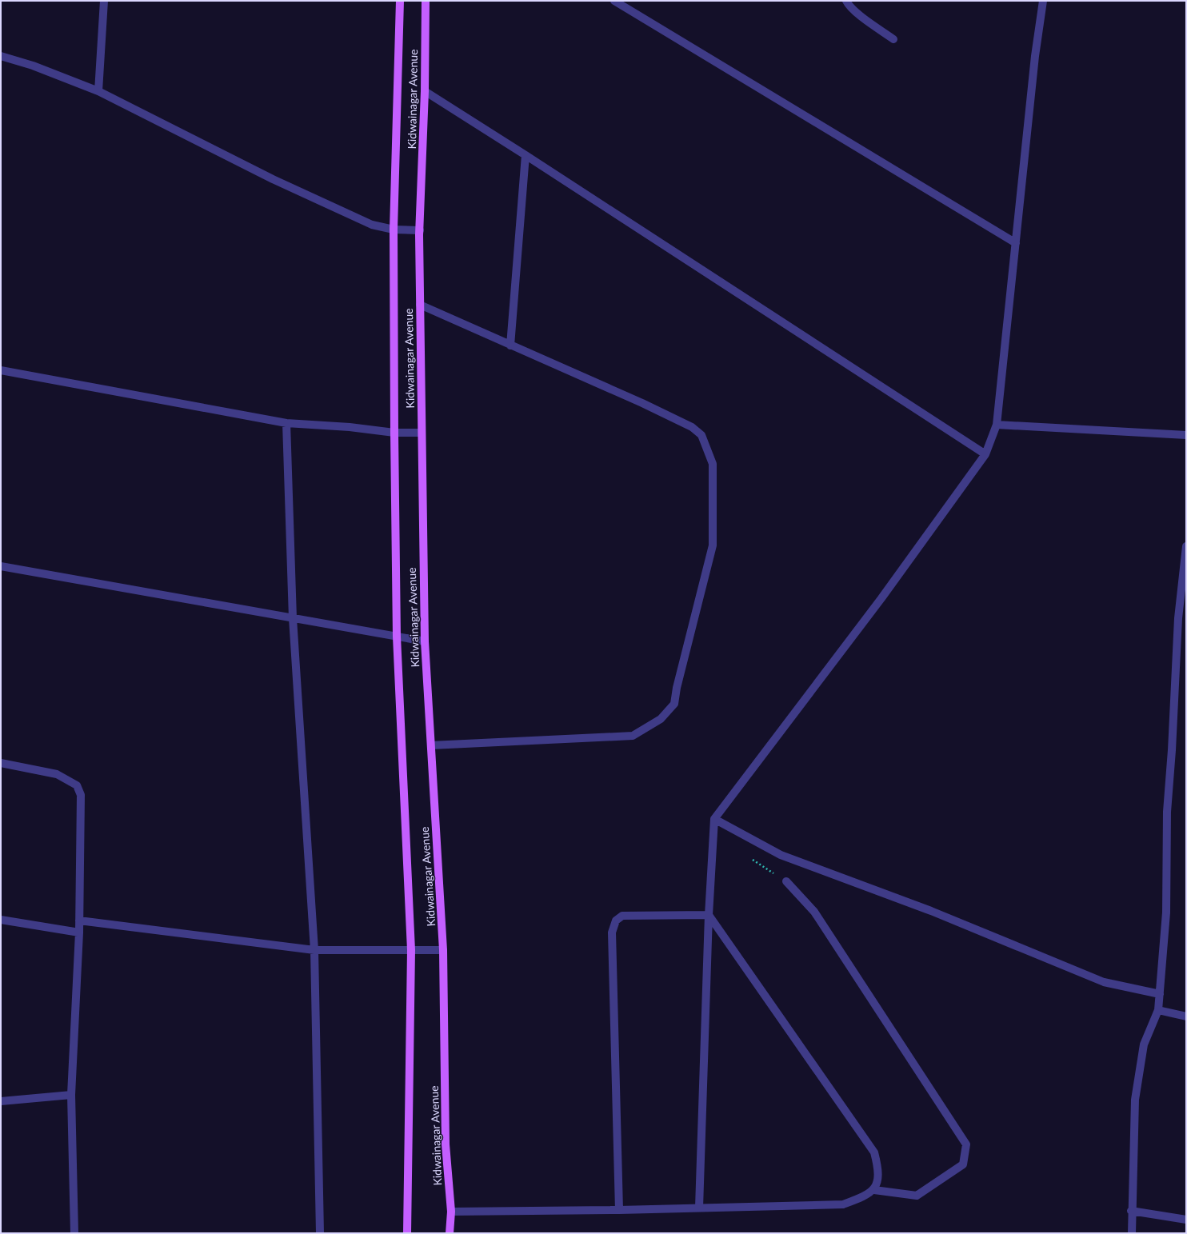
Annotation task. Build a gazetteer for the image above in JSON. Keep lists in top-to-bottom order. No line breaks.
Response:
{"streets":{"main road":["Kidwainagar Avenue"]}}
